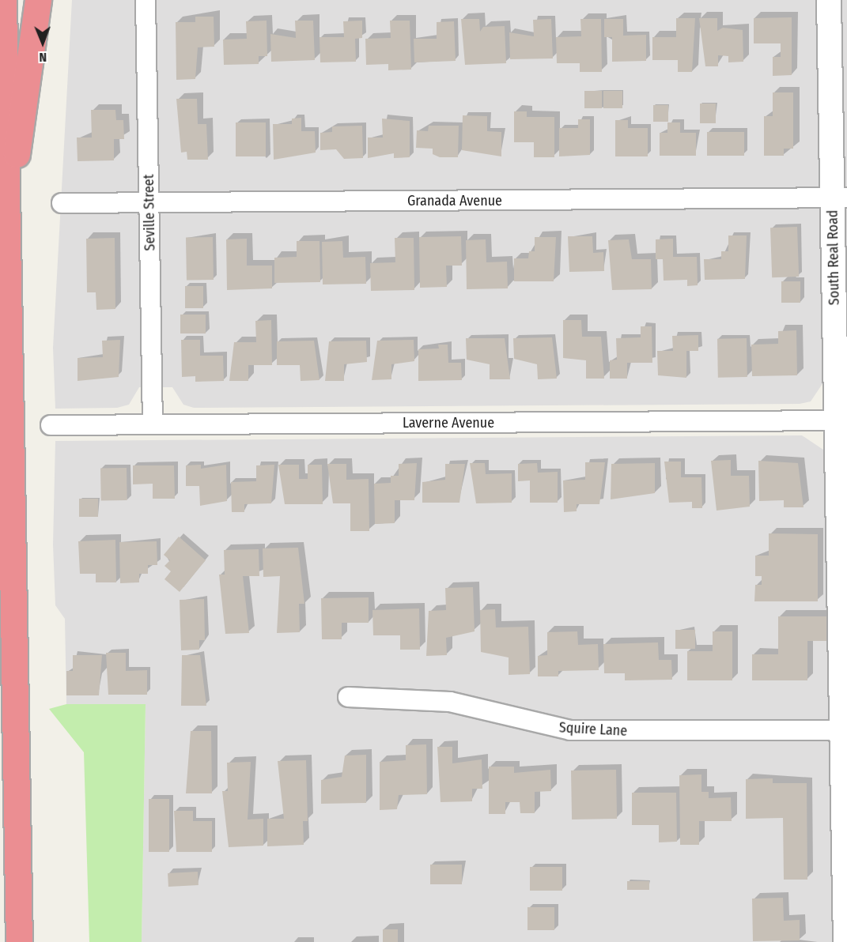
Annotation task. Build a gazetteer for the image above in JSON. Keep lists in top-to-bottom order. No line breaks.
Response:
{"streets":{"street":["Granada Avenue","Seville Street","South Real Road","Laverne Avenue","Squire Lane"]},"crossings":[["Granada Avenue","Seville Street"],["Granada Avenue","South Real Road"],["Seville Street","Laverne Avenue"],["South Real Road","Laverne Avenue"],["South Real Road","Squire Lane"]],"north":"bottom"}
